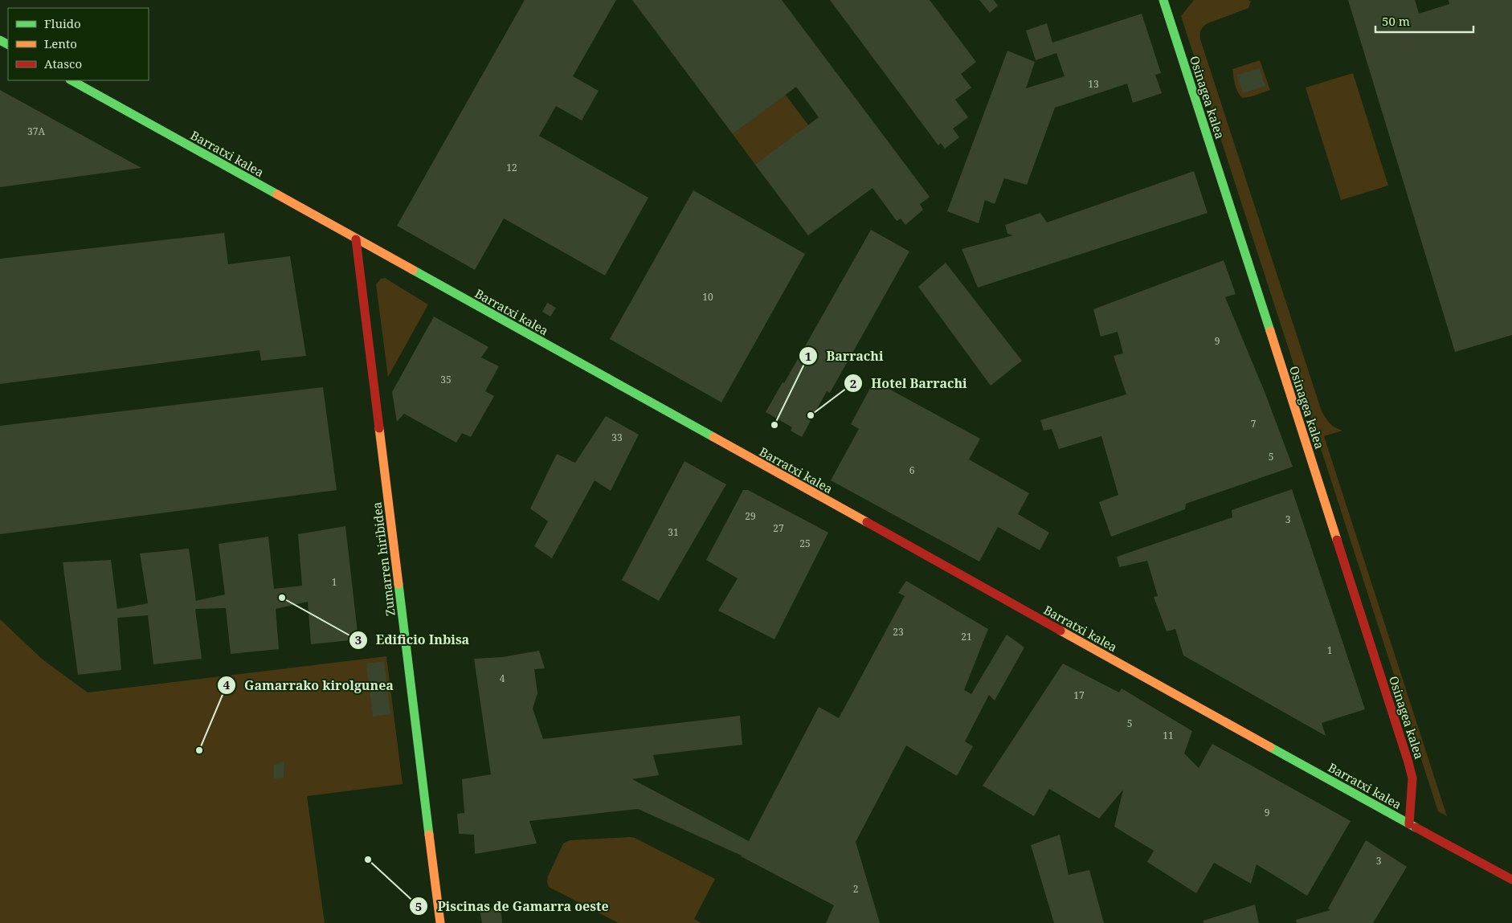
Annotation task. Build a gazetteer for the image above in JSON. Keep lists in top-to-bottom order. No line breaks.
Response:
{"streets":{"street":["Osinagea kalea","Barratxi kalea","Zumarren hiribidea"]},"crossings":[["Osinagea kalea","Barratxi kalea"],["Barratxi kalea","Zumarren hiribidea"]],"places":["Hotel Barrachi","Barrachi","Edificio Inbisa","Gamarrako kirolgunea","Piscinas de Gamarra oeste"],"house_numbers":["13","37A","12","10","9","35","7","33","5","6","29","3","27","31","25","1","23","21","1","4","17","5","11","9","3","2"],"legend":["Fluido","Lento","Atasco"],"scale_bar":"50 m"}
